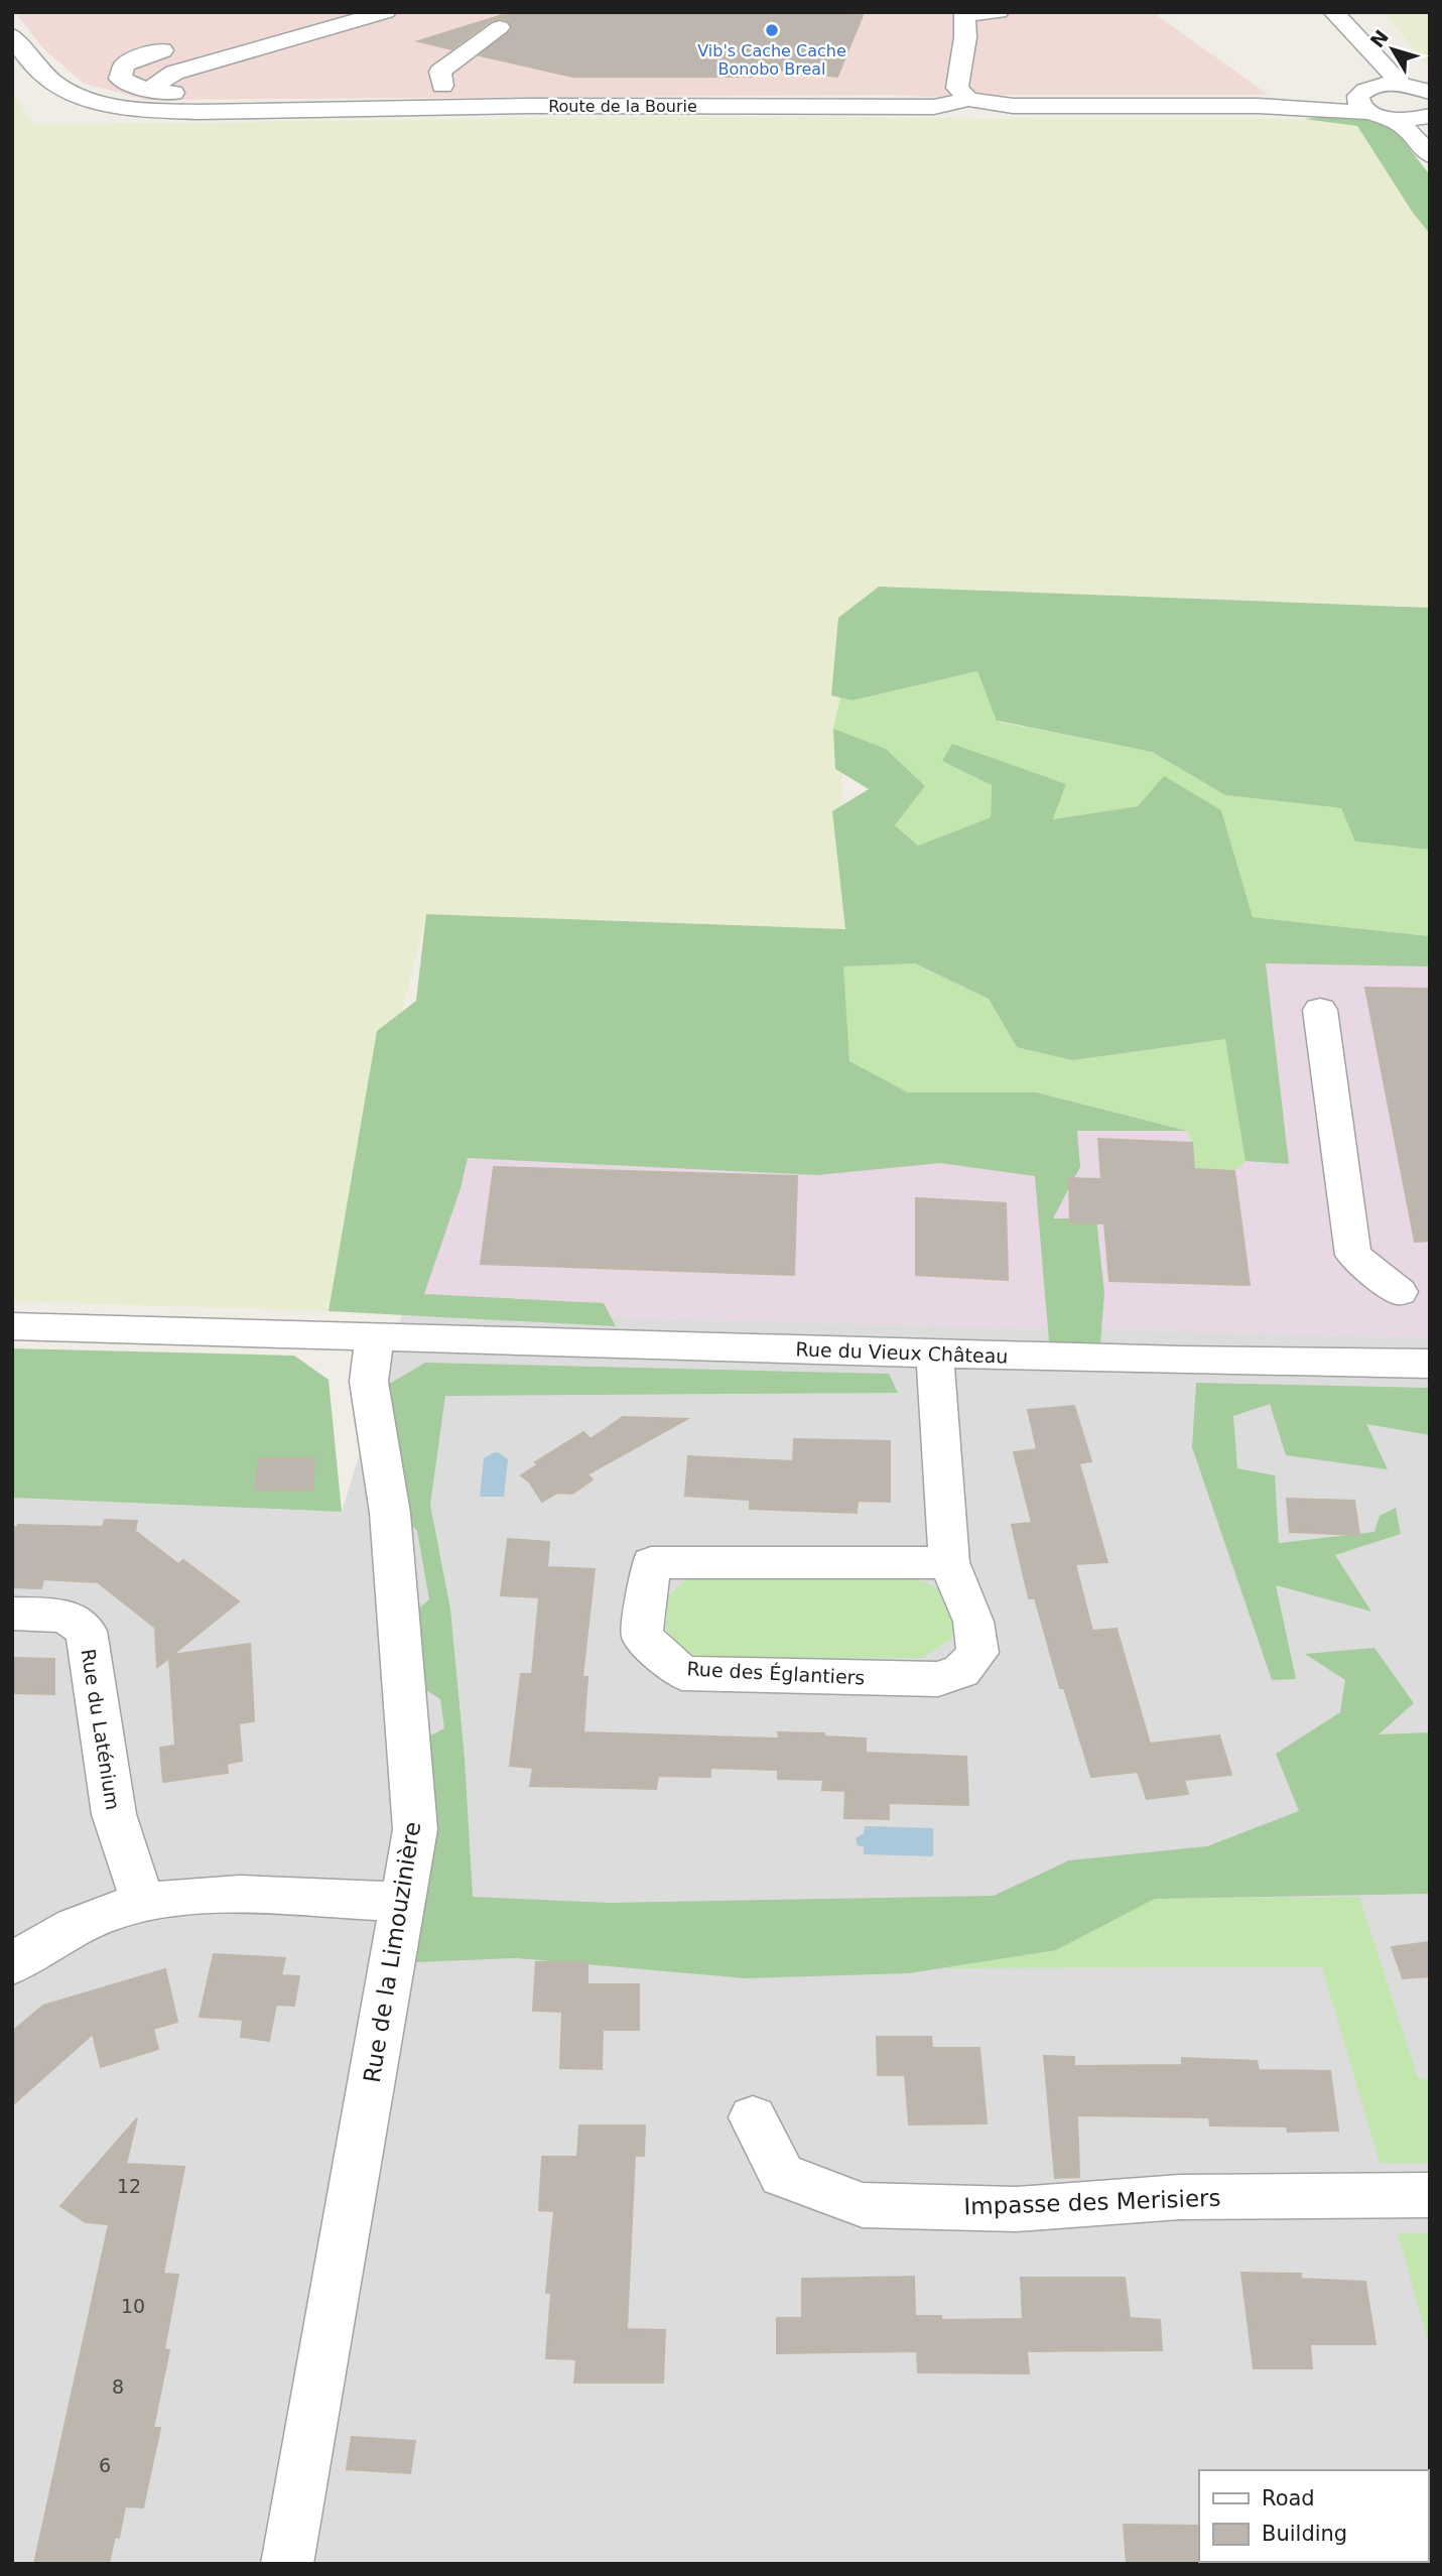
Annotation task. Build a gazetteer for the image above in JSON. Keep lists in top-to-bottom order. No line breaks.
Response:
{"streets":{"street":["Route de la Bourie","Rue du Vieux Château","Rue des Églantiers","Rue du Laténium","Rue de la Limouzinière","Impasse des Merisiers"]},"crossings":[["Rue du Vieux Château","Rue des Églantiers"],["Rue du Vieux Château","Rue de la Limouzinière"]],"places":["Vib's Cache Cache Bonobo Breal"],"house_numbers":["12","10","8","6"],"legend":["Road","Building"],"north":"top left"}
